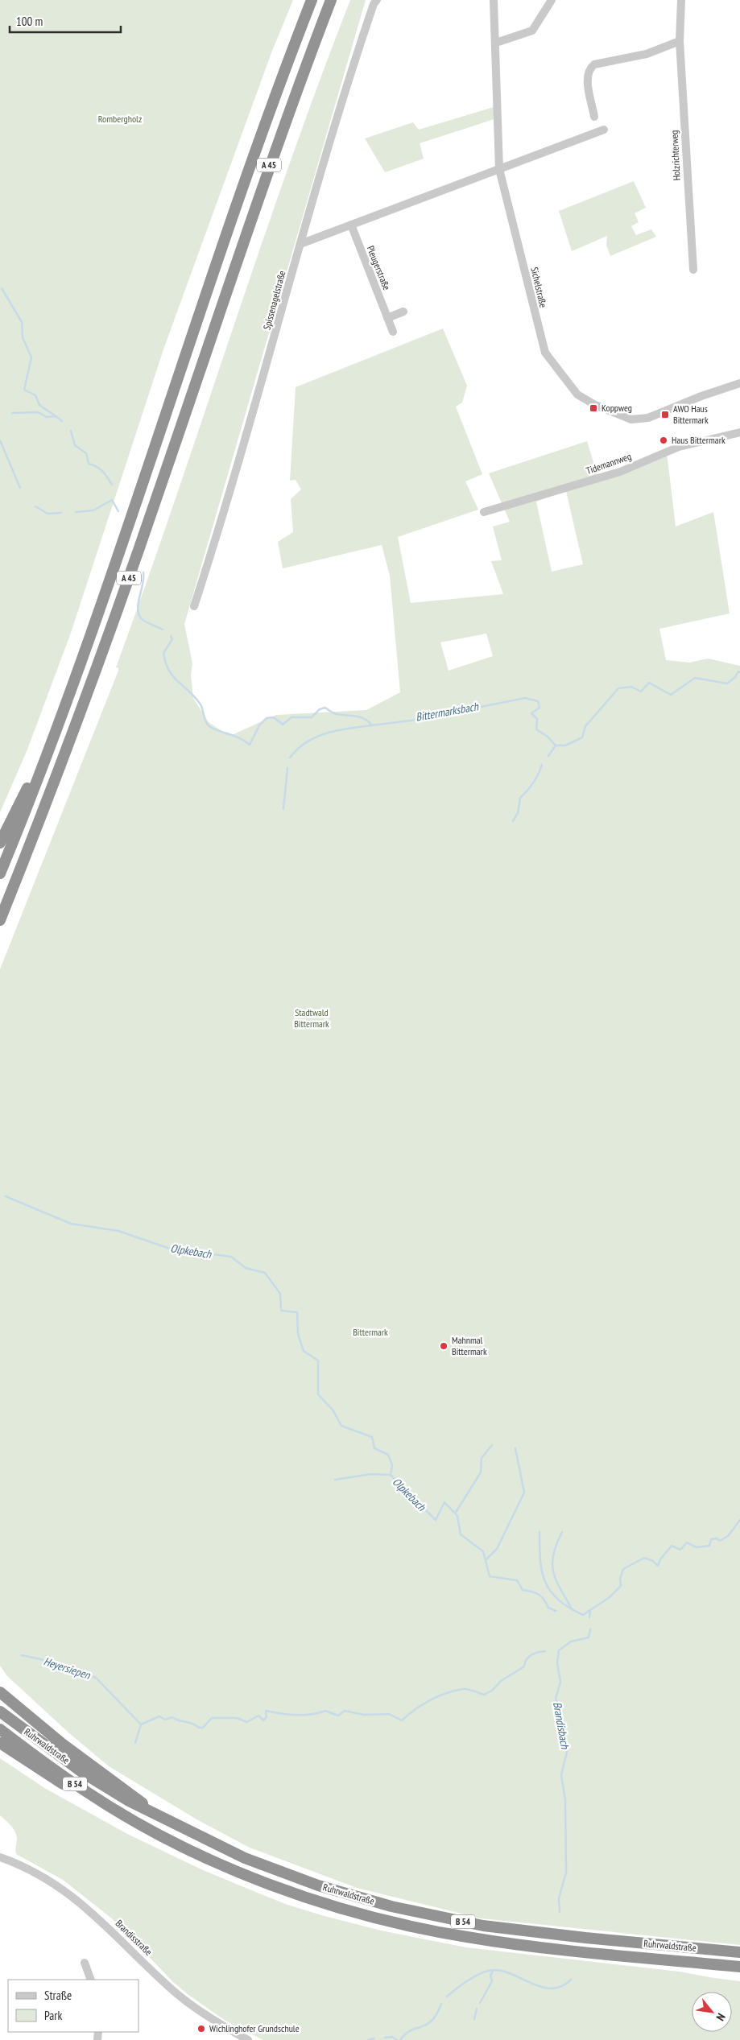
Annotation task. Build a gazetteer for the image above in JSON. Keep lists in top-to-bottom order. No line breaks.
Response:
{"streets":{"highway":["A 45","Ruhrwaldstraße","B 54"],"street":["Holzrichterweg","Pleugerstraße","Sichelstraße","Spissenagelstraße","Tidemannweg","Brandisstraße"]},"water":["Bittermarksbach","Olpkebach","Heyersiepen","Brandisbach"],"parks":["Rombergholz","Stadtwald Bittermark","Bittermark"],"places":{"transit":["Koppweg","AWO Haus Bittermark"],"other":["Haus Bittermark","Mahnmal Bittermark","Wichlinghofer Grundschule"]},"legend":["Straße","Park"],"scale_bar":"100 m","north":"bottom right"}
